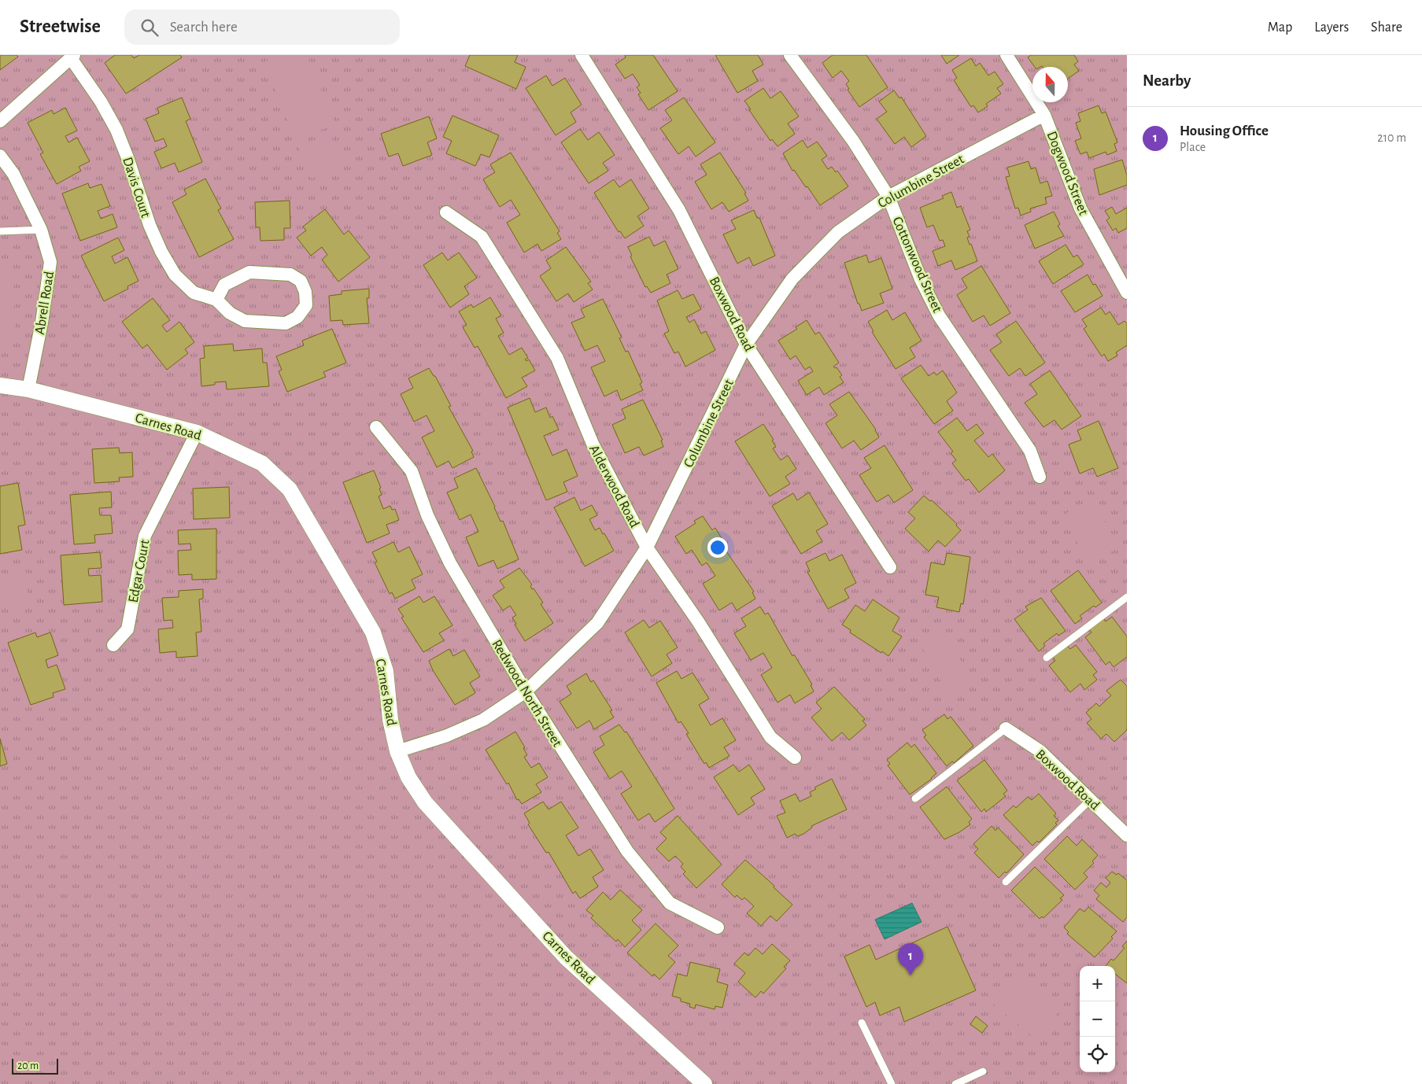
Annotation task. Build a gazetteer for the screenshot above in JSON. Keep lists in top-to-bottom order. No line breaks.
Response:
{"streets":{"street":["Dogwood Street","Columbine Street","Davis Court","Cottonwood Street","Abrell Road","Boxwood Road","Carnes Road","Alderwood Road","Edgar Court","Redwood North Street"]},"crossings":[["Dogwood Street","Columbine Street"],["Columbine Street","Cottonwood Street"],["Columbine Street","Boxwood Road"],["Columbine Street","Carnes Road"],["Columbine Street","Alderwood Road"],["Columbine Street","Redwood North Street"],["Abrell Road","Carnes Road"],["Carnes Road","Edgar Court"]],"scale_bar":"20 m","north":"top","page":{"header":"Streetwise","search":"Search here","nav":["Map","Layers","Share"],"heading":"Nearby","list":[{"mark":"1","name":"Housing Office","note":"Place","value":"210 m"}],"pins":"1","map_buttons":["+","−"],"scale":"20 m"}}
